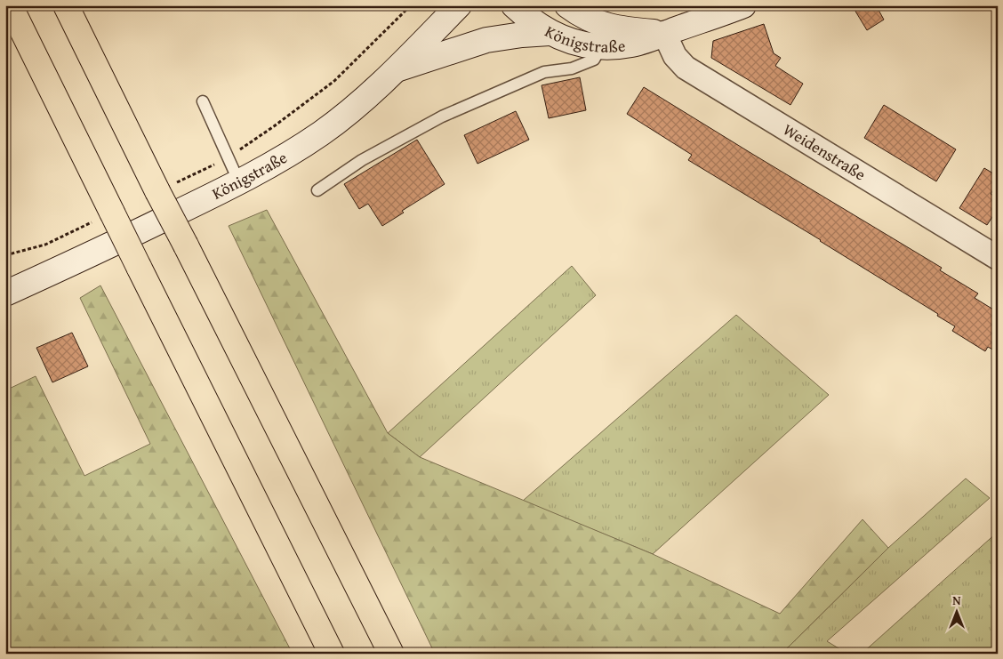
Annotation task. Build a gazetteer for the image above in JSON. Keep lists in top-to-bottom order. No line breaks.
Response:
{"streets":{"main road":["Königstraße"],"street":["Weidenstraße"]},"crossings":[["Königstraße","Weidenstraße"]],"north":"top"}
